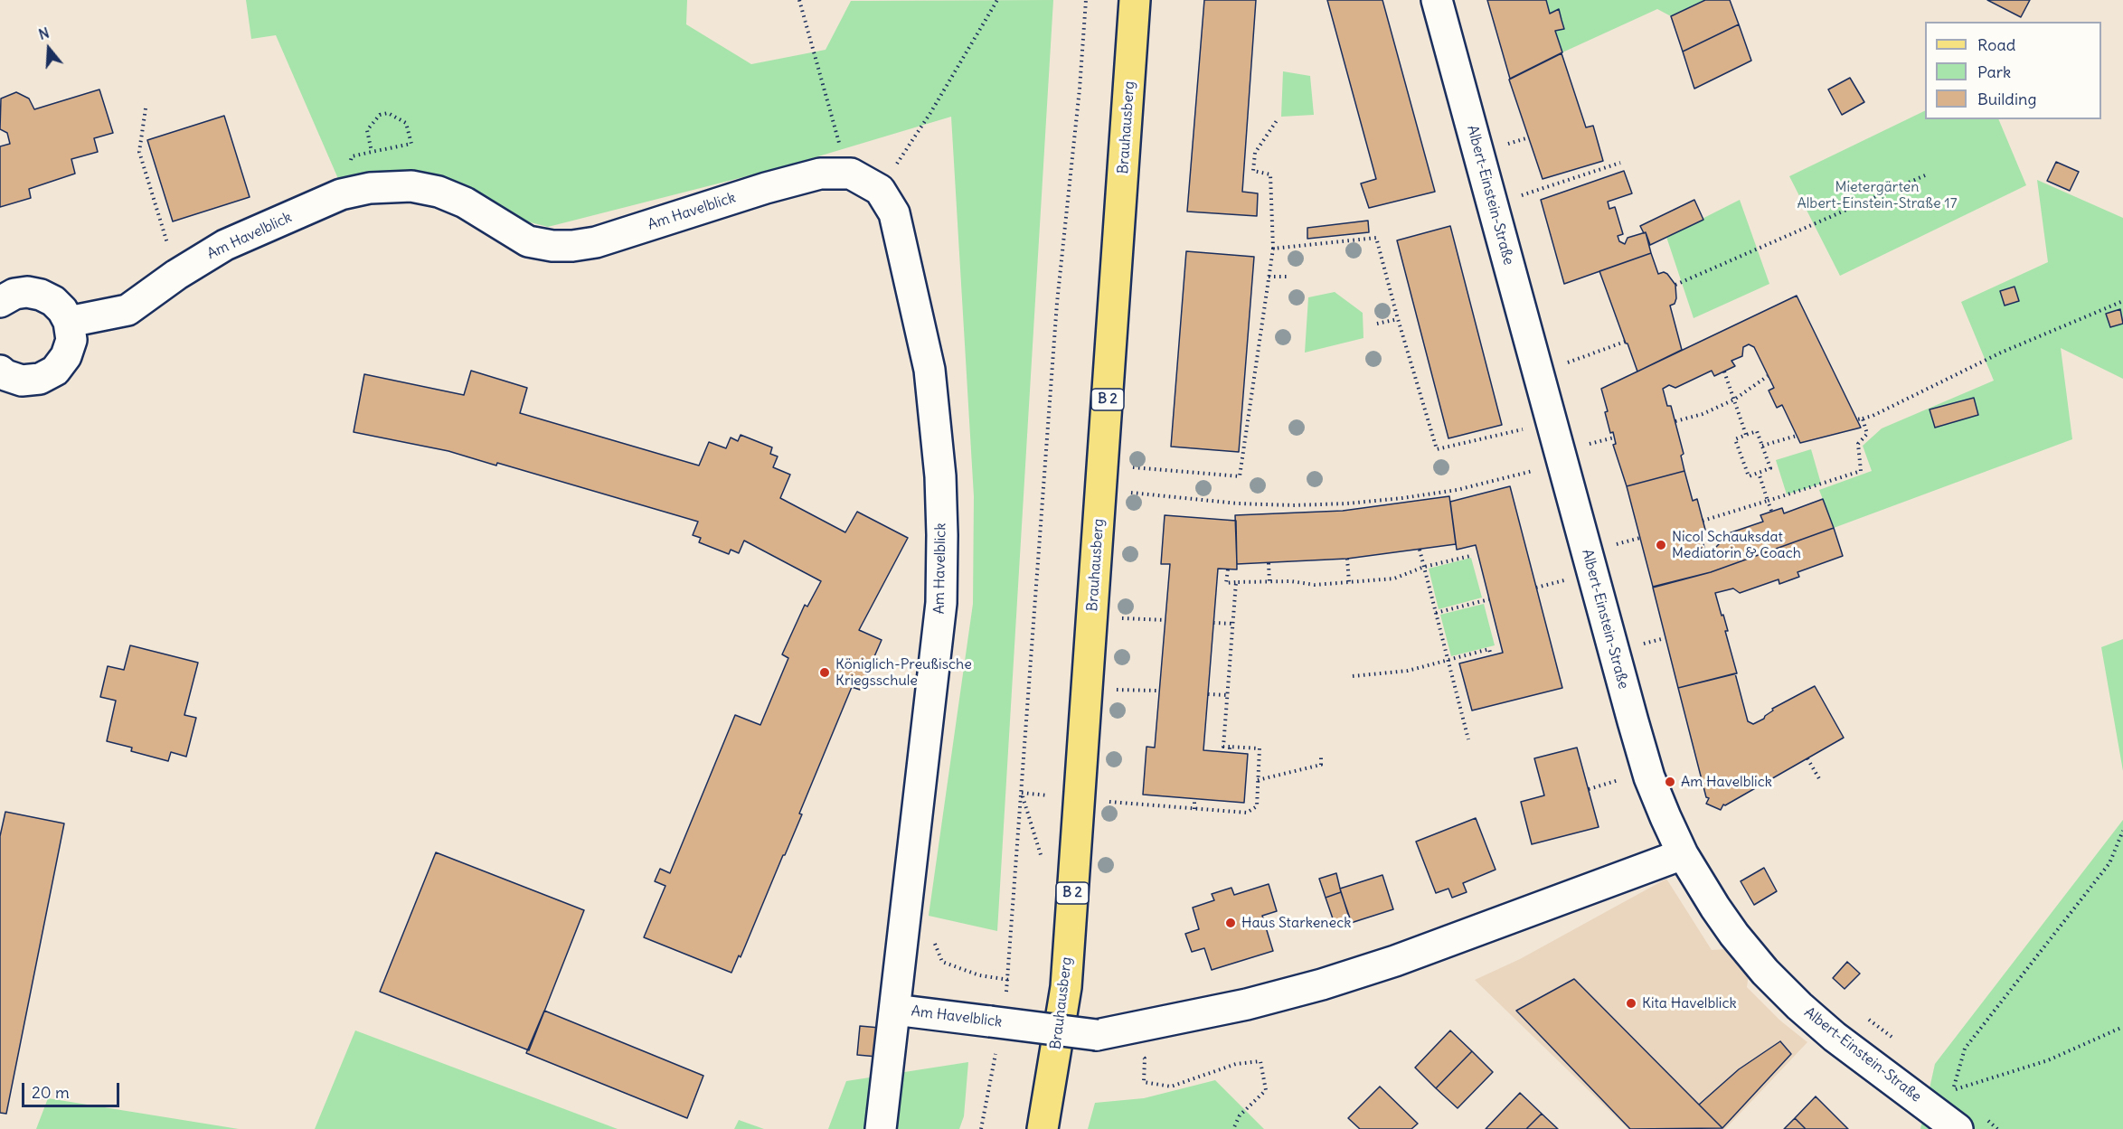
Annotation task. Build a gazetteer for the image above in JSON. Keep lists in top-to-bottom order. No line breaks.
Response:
{"streets":{"main road":["Brauhausberg","B 2"],"street":["Albert-Einstein-Straße","Am Havelblick"]},"crossings":[["Albert-Einstein-Straße","Am Havelblick"]],"parks":["Mietergärten Albert-Einstein-Straße 17"],"places":["Nicol Schauksdat Mediatorin & Coach","Königlich-Preußische Kriegsschule","Am Havelblick","Haus Starkeneck","Kita Havelblick"],"legend":["Road","Park","Building"],"scale_bar":"20 m","north":"top"}
